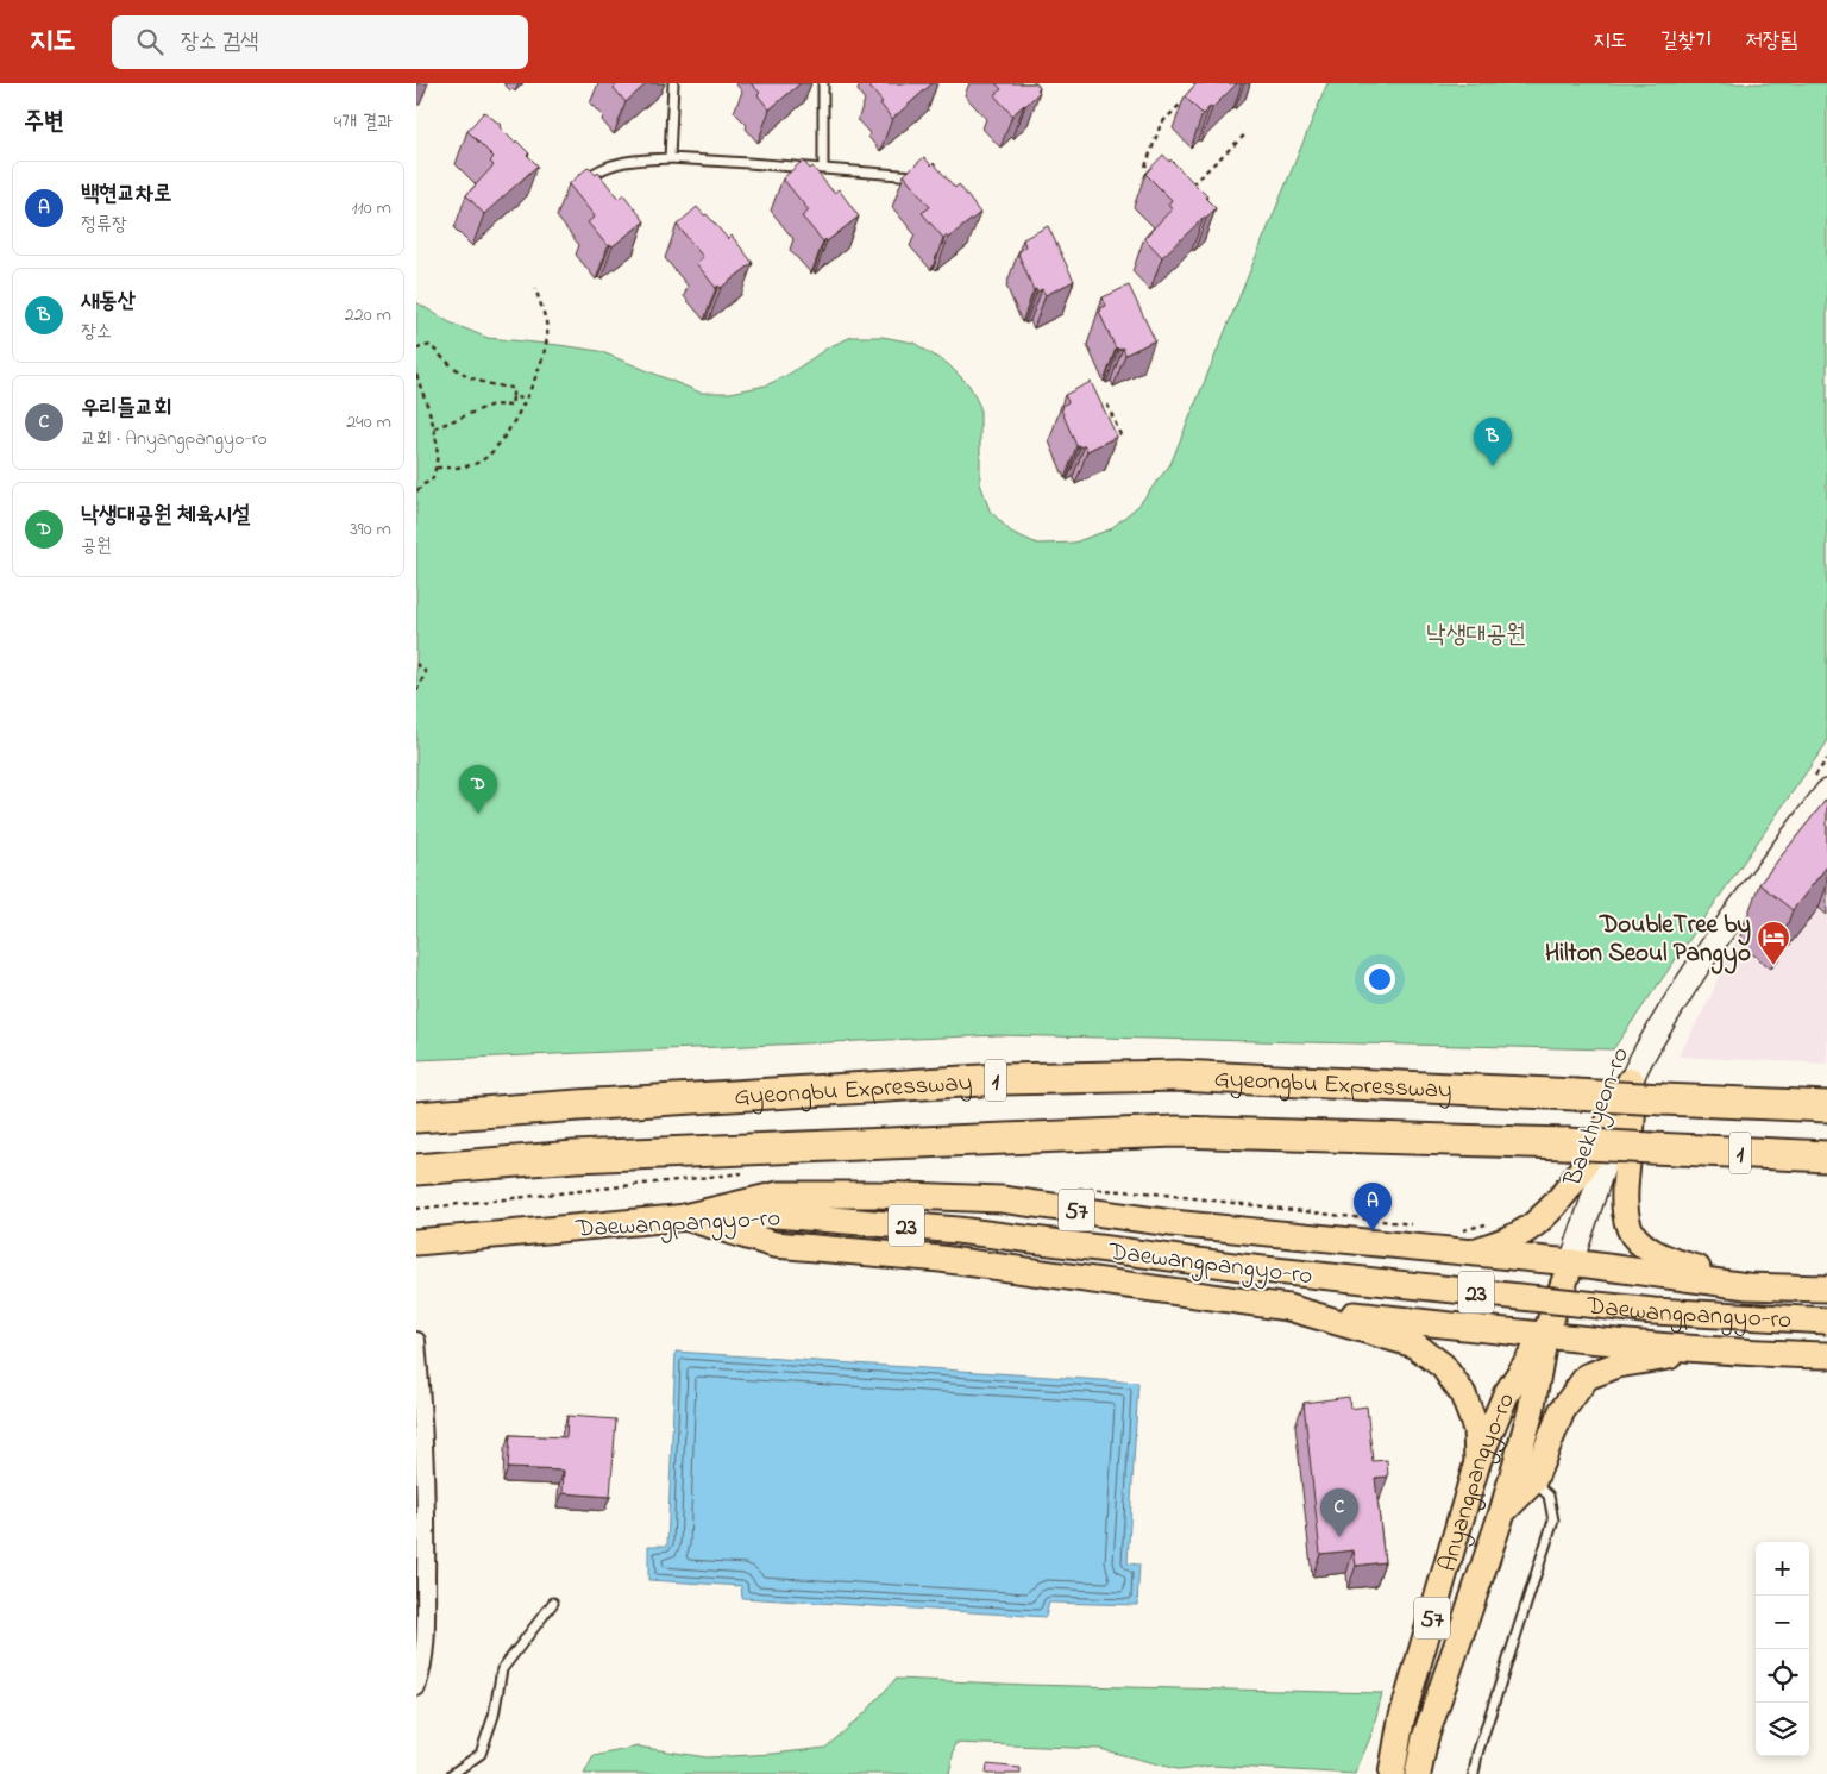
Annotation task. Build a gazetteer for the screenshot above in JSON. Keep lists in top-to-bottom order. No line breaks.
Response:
{"streets":{"highway":["1","Gyeongbu Expressway"],"main road":["Baekhyeon-ro","57","Daewangpangyo-ro","23","Anyangpangyo-ro"]},"crossings":[["Baekhyeon-ro","Daewangpangyo-ro"],["Baekhyeon-ro","Anyangpangyo-ro"],["57","Daewangpangyo-ro"],["57","Anyangpangyo-ro"],["Daewangpangyo-ro","Anyangpangyo-ro"]],"parks":["낙생대공원"],"places":{"hotel":["DoubleTree by Hilton Seoul Pangyo"]},"page":{"header":"지도","search":"장소 검색","nav":["지도","길찾기","저장됨"],"heading":["주변","4개 결과"],"list":[{"mark":"A","name":"백현교차로","note":"정류장","value":"110 m"},{"mark":"B","name":"새동산","note":"장소","value":"220 m"},{"mark":"C","name":"우리들교회","note":"교회 · Anyangpangyo-ro","value":"240 m"},{"mark":"D","name":"낙생대공원 체육시설","note":"공원","value":"390 m"}],"pins":["B","D","A","C"],"map_buttons":["+","−"]}}
